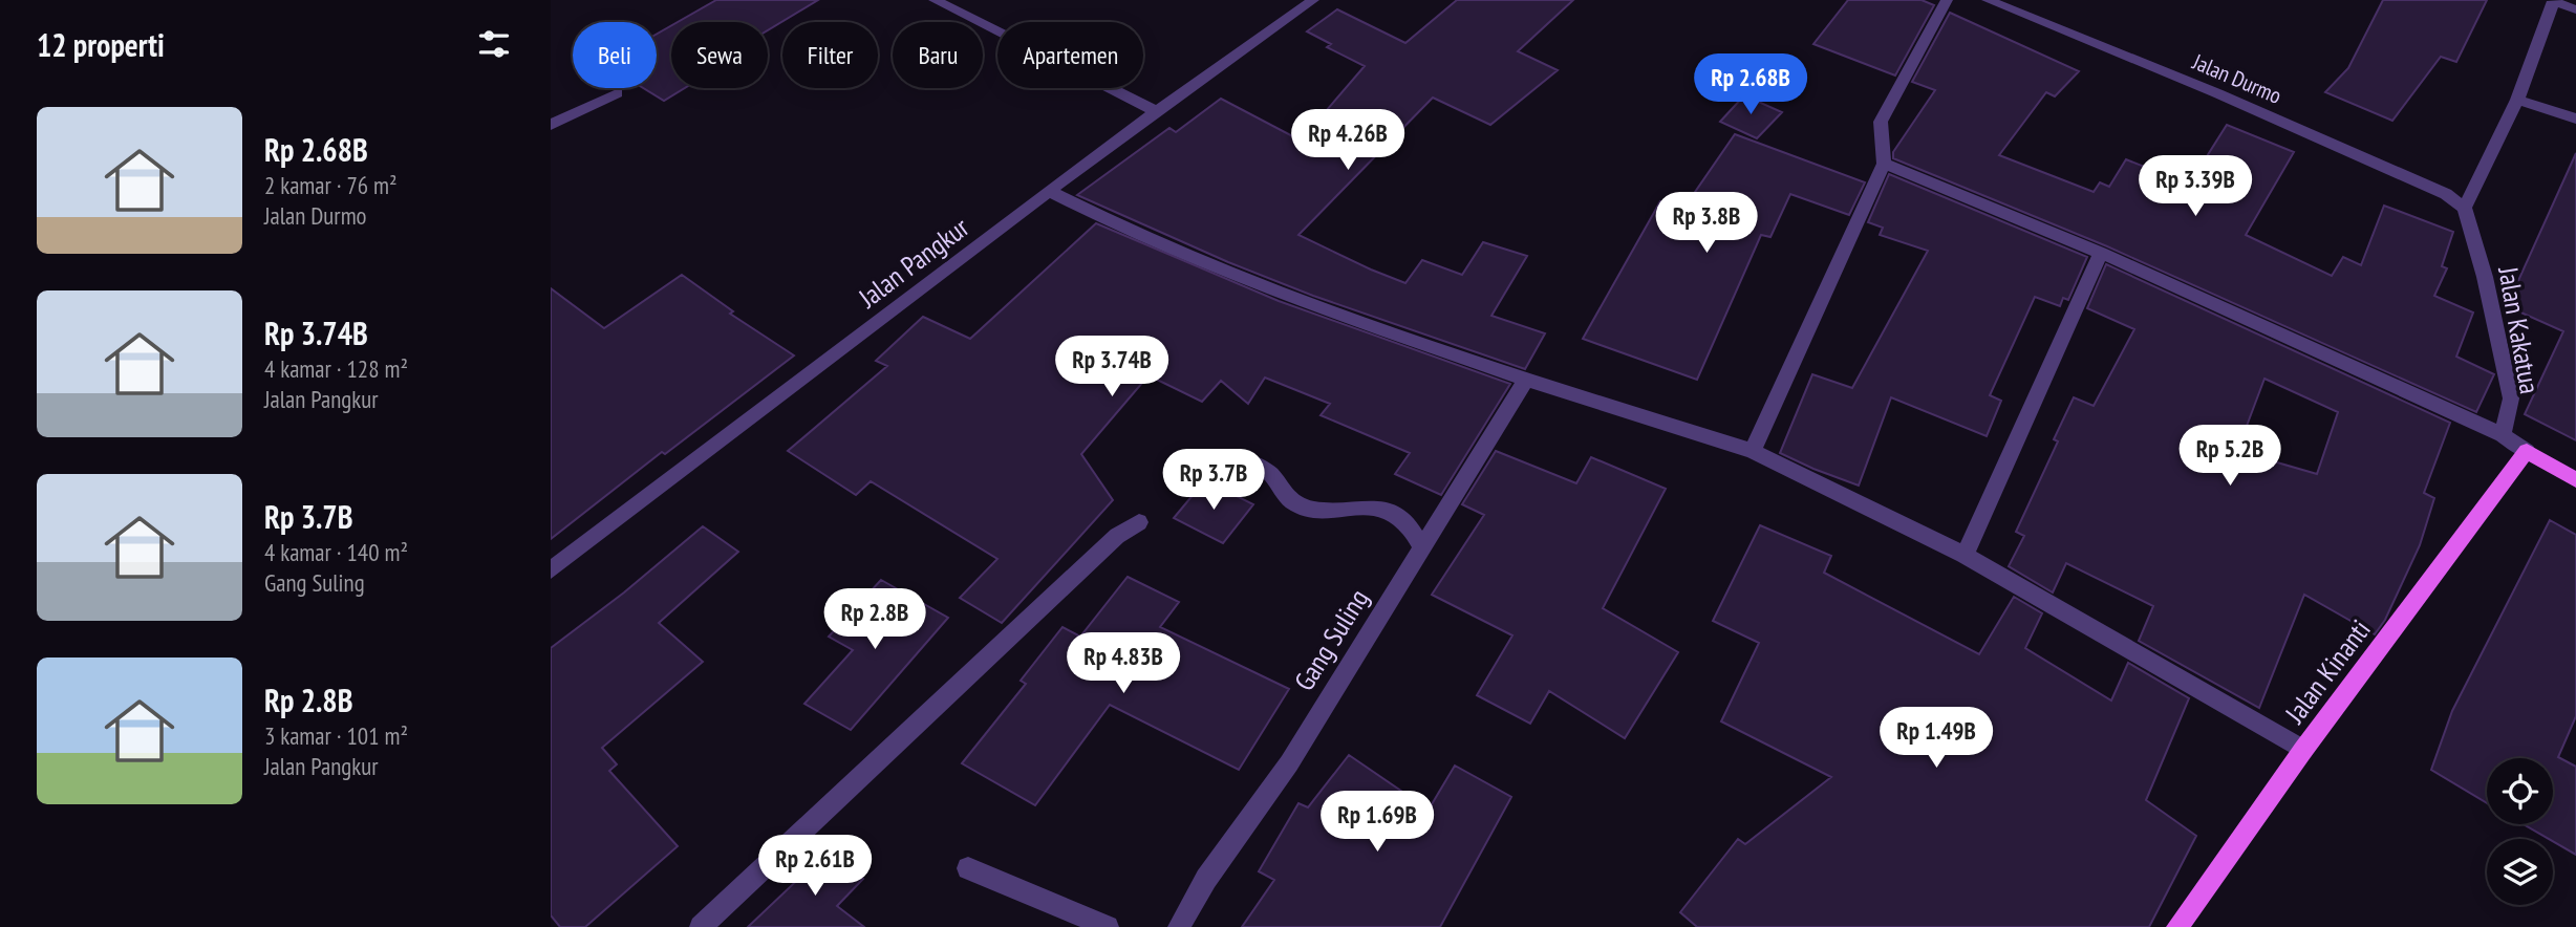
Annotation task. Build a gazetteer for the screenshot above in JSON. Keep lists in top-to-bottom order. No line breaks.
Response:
{"streets":{"main road":["Jalan Kinanti"],"street":["Jalan Durmo","Jalan Pangkur","Jalan Kakatua","Gang Suling"]},"crossings":[["Jalan Durmo","Jalan Kakatua"],["Jalan Kakatua","Jalan Kinanti"]],"page":{"heading":"12 properti","chip":["Beli","Sewa","Filter","Baru","Apartemen"],"price":["Rp 2.68B","Rp 4.26B","Rp 3.39B","Rp 3.8B","Rp 3.74B","Rp 5.2B","Rp 3.7B","Rp 2.8B","Rp 4.83B","Rp 1.49B","Rp 1.69B","Rp 2.61B"],"list":[{"name":"Rp 2.68B","note":"2 kamar · 76 m² · Jalan Durmo"},{"name":"Rp 3.74B","note":"4 kamar · 128 m² · Jalan Pangkur"},{"name":"Rp 3.7B","note":"4 kamar · 140 m² · Gang Suling"},{"name":"Rp 2.8B","note":"3 kamar · 101 m² · Jalan Pangkur"}]}}
